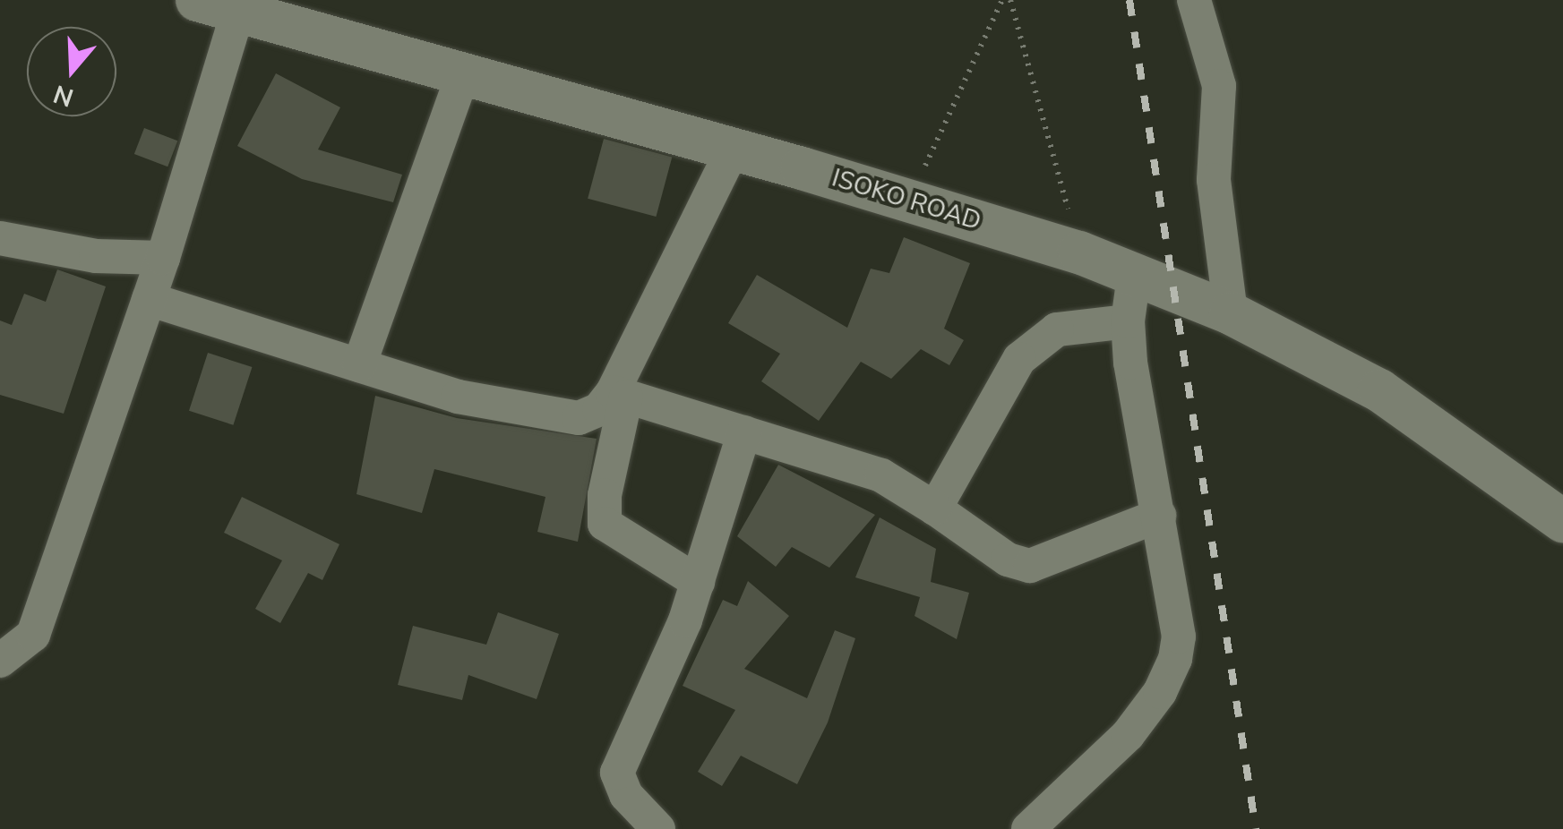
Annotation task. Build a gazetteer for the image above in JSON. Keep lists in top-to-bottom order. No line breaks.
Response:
{"streets":{"street":["ISOKO ROAD"]},"north":"bottom"}
